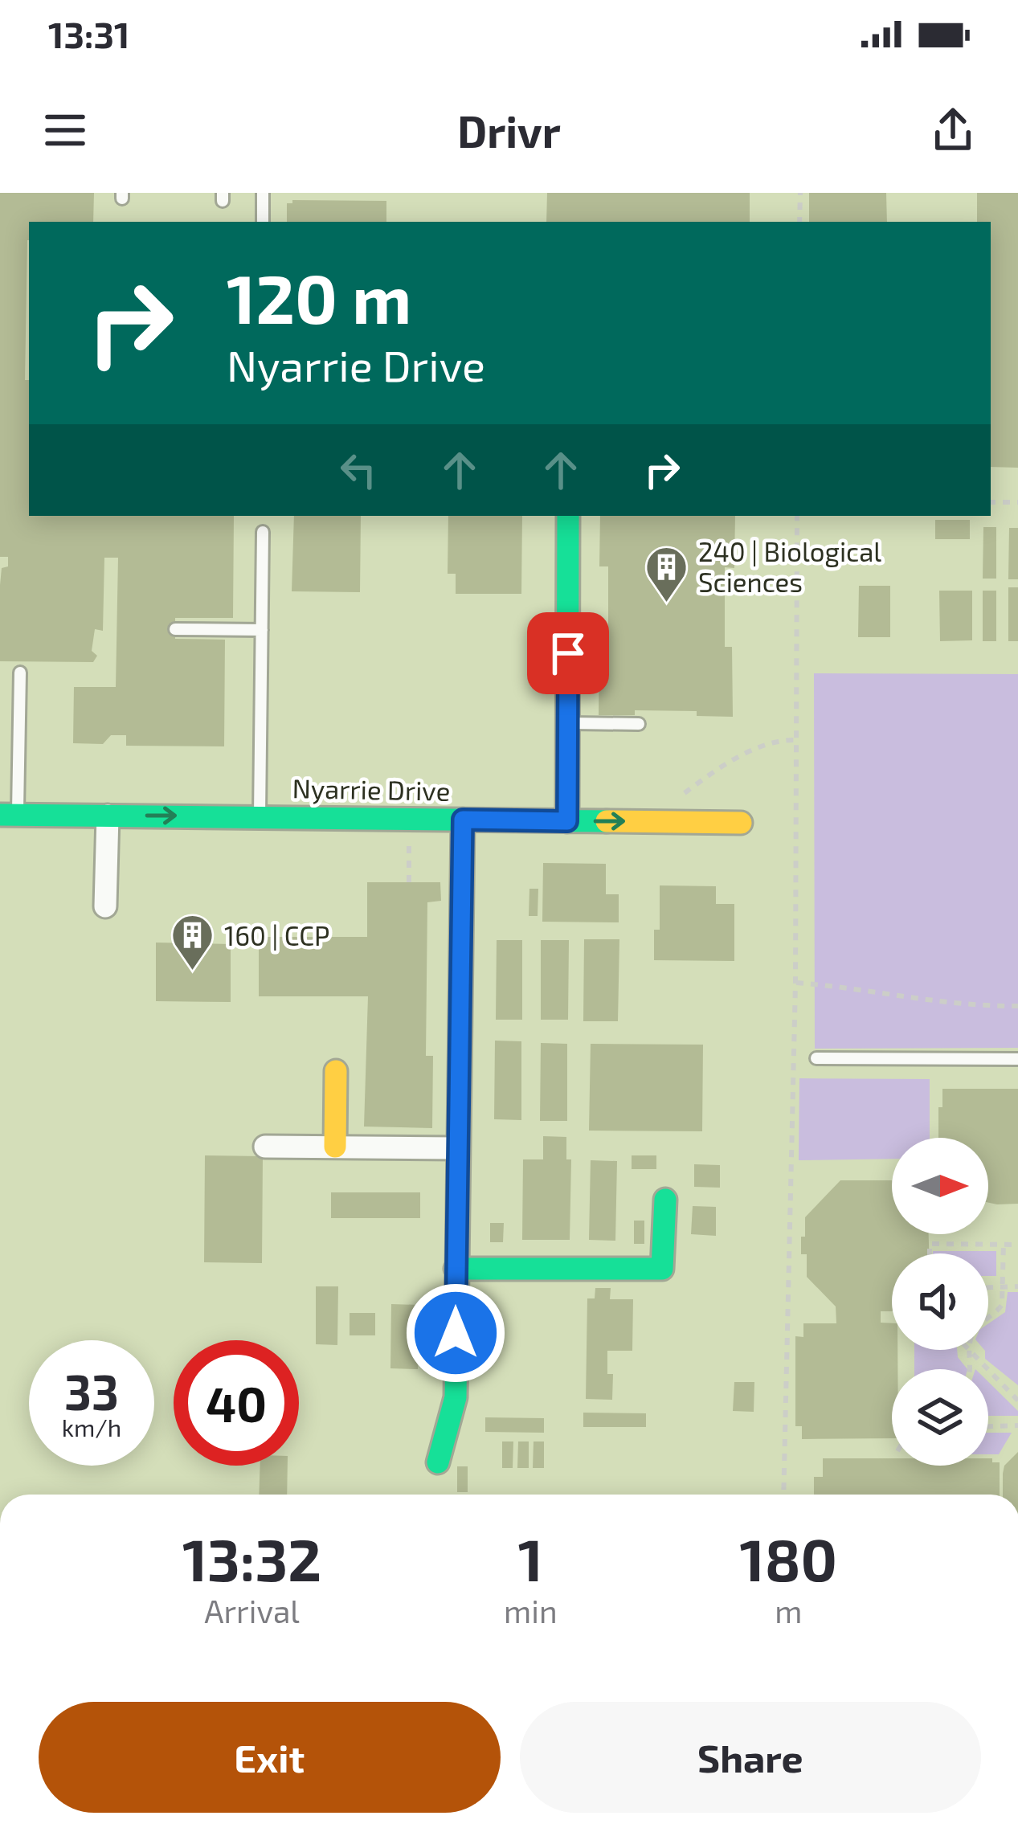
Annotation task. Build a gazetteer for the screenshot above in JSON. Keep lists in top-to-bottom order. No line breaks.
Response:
{"streets":{"street":["Nyarrie Drive"]},"one_way":["Nyarrie Drive"],"places":{"building":["240 | Biological Sciences","160 | CCP"]},"north":"right","page":{"status":"13:31","header":"Drivr","turn":["120 m","Nyarrie Drive"],"speed":"33 km/h","limit":"40","eta":["13:32","Arrival","1","min","180","m"],"buttons":["Exit","Share"]}}
